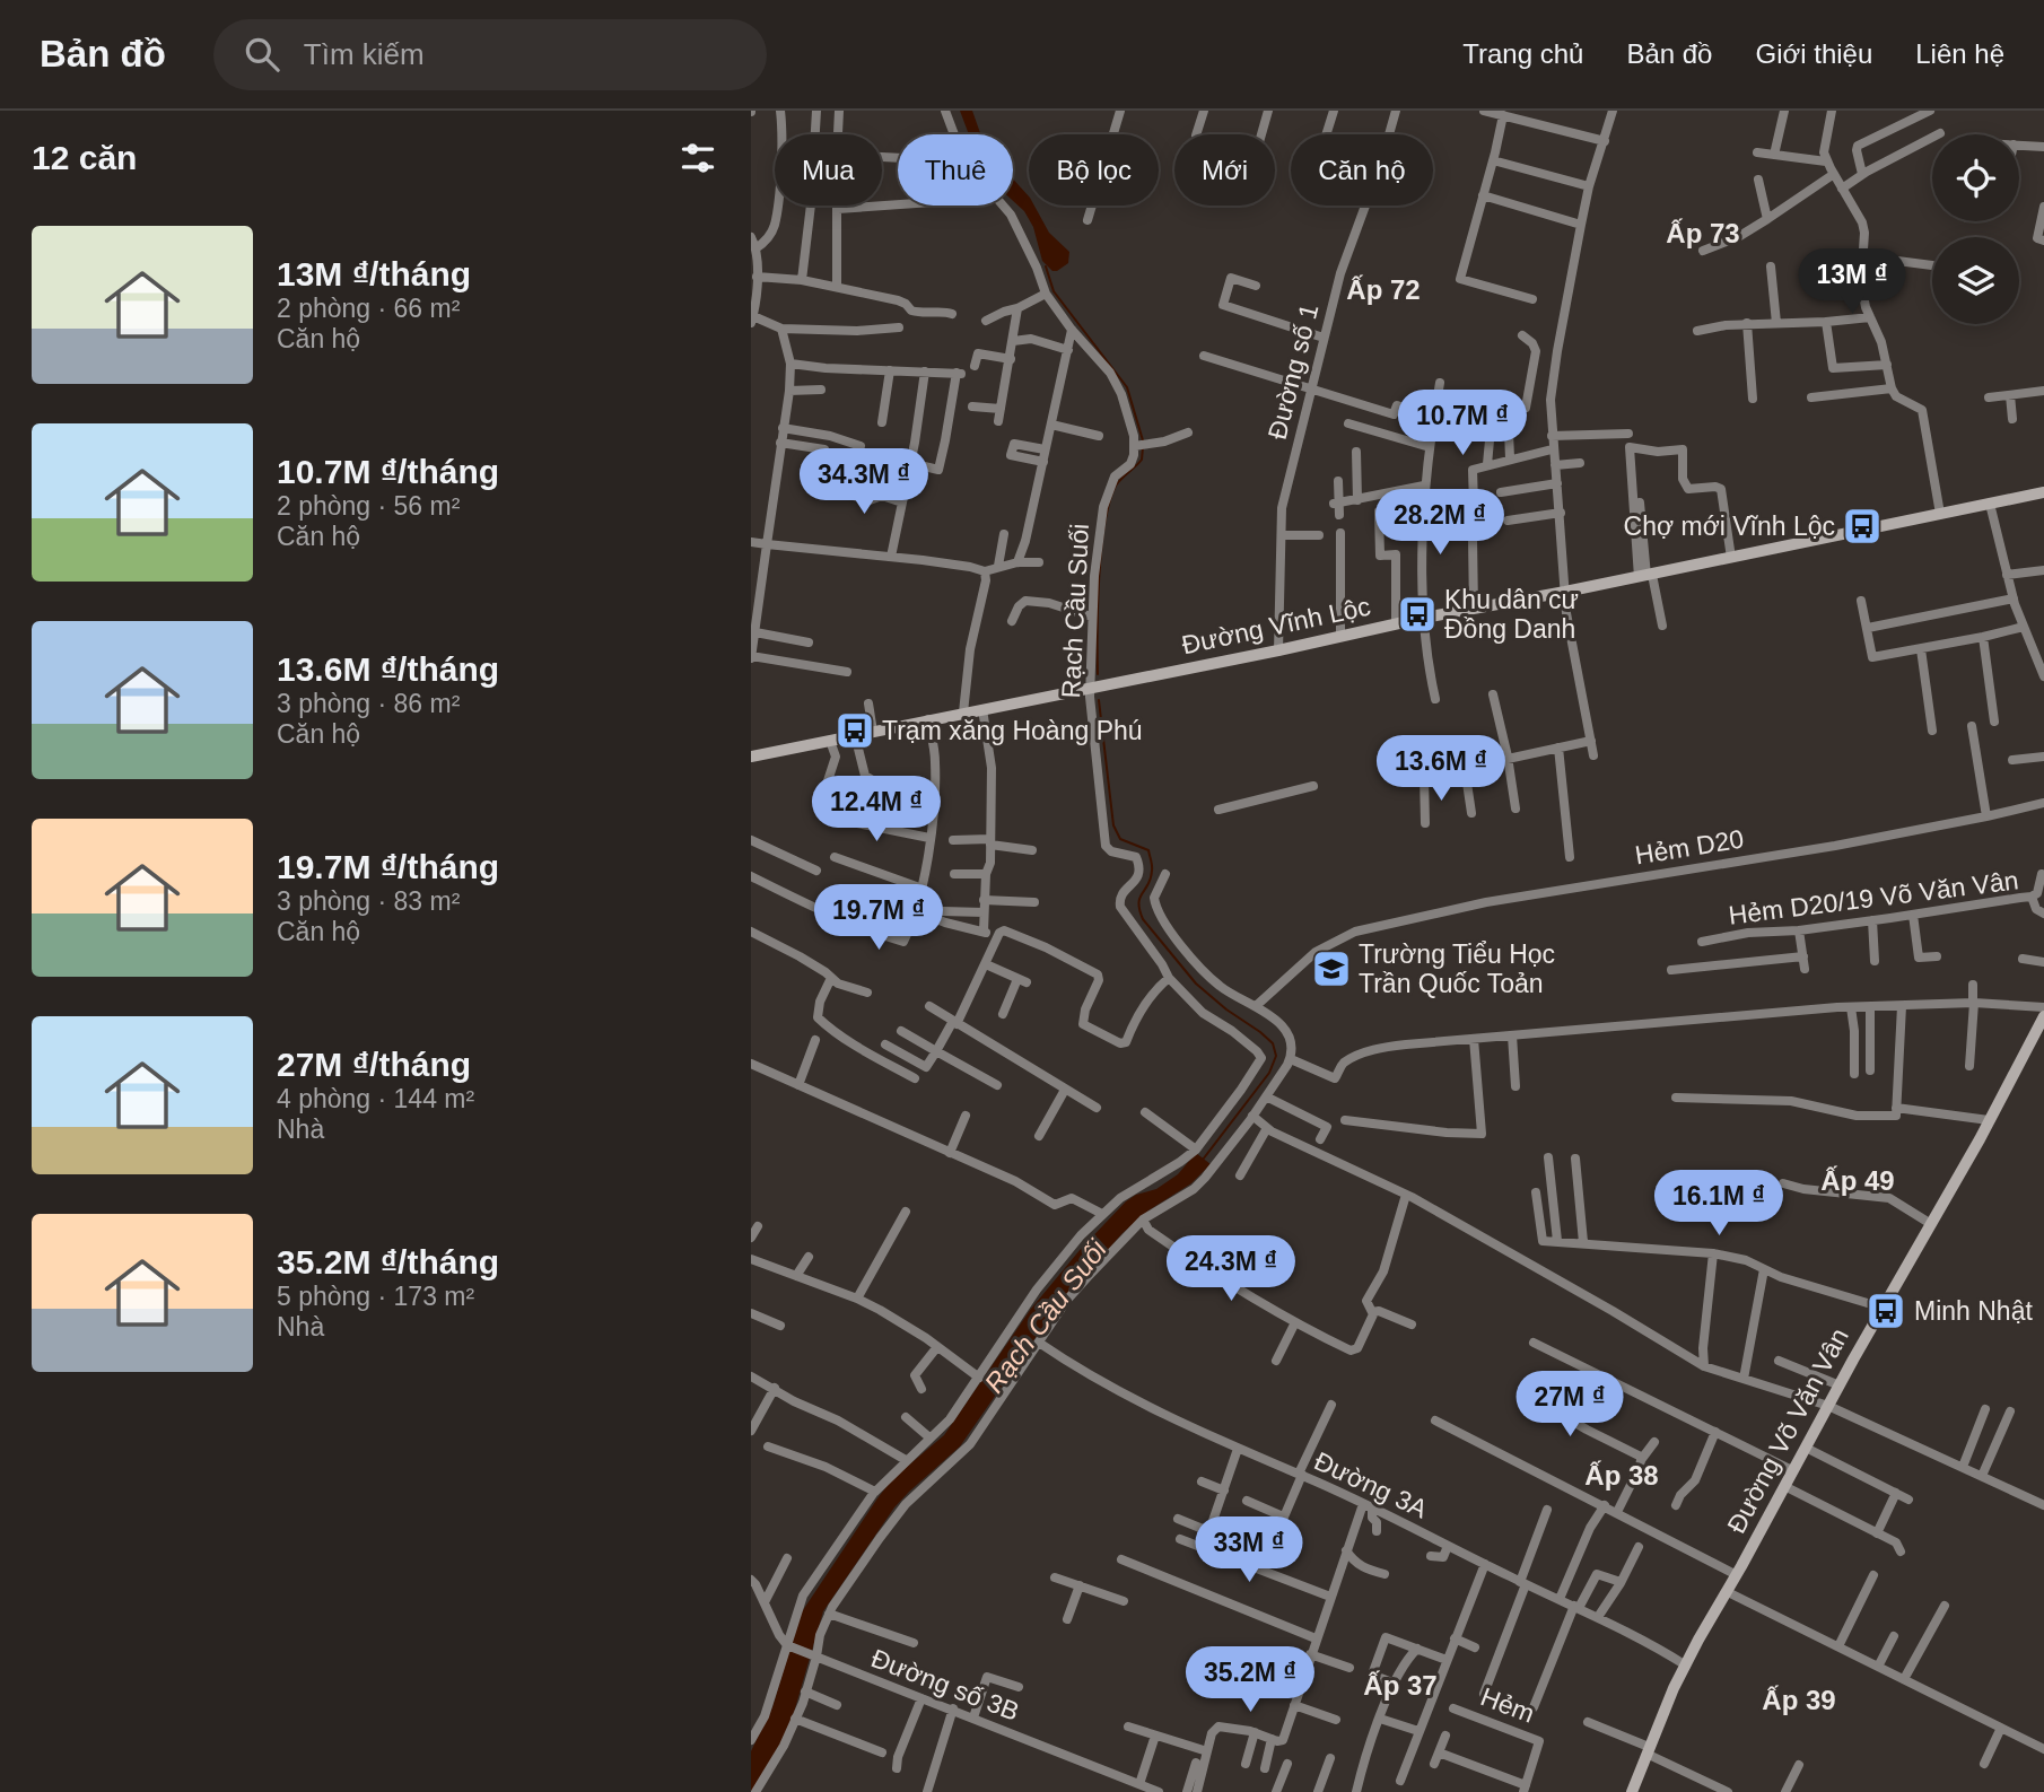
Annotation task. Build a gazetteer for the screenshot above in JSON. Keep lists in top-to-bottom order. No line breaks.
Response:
{"streets":{"main road":["Đường Vĩnh Lộc","Đường Võ Văn Vân"],"street":["Đường số 1","Rạch Cầu Suối","Hẻm D20","Hẻm D20/19 Võ Văn Vân","Đường 3A","Đường số 3B","Hẻm"]},"crossings":[["Đường số 1","Đường Vĩnh Lộc"],["Rạch Cầu Suối","Đường Vĩnh Lộc"],["Rạch Cầu Suối","Đường số 3B"],["Đường Võ Văn Vân","Đường 3A"]],"districts":["Ấp 73","Ấp 72","Ấp 49","Ấp 38","Ấp 37","Ấp 39"],"water":["Rạch Cầu Suối"],"places":{"bus stop":["Chợ mới Vĩnh Lộc","Khu dân cư Đồng Danh","Trạm xăng Hoàng Phú","Minh Nhật"],"school or university":["Trường Tiểu Học Trần Quốc Toản"]},"page":{"header":"Bản đồ","search":"Tìm kiếm","nav":["Trang chủ","Bản đồ","Giới thiệu","Liên hệ"],"heading":"12 căn","chip":["Mua","Thuê","Bộ lọc","Mới","Căn hộ"],"list":[{"name":"13M ₫/tháng","note":"2 phòng · 66 m² · Căn hộ"},{"name":"10.7M ₫/tháng","note":"2 phòng · 56 m² · Căn hộ"},{"name":"13.6M ₫/tháng","note":"3 phòng · 86 m² · Căn hộ"},{"name":"19.7M ₫/tháng","note":"3 phòng · 83 m² · Căn hộ"},{"name":"27M ₫/tháng","note":"4 phòng · 144 m² · Nhà"},{"name":"35.2M ₫/tháng","note":"5 phòng · 173 m² · Nhà"}],"price":["13M ₫","10.7M ₫","34.3M ₫","28.2M ₫","13.6M ₫","12.4M ₫","19.7M ₫","16.1M ₫","24.3M ₫","27M ₫","33M ₫","35.2M ₫"]}}
